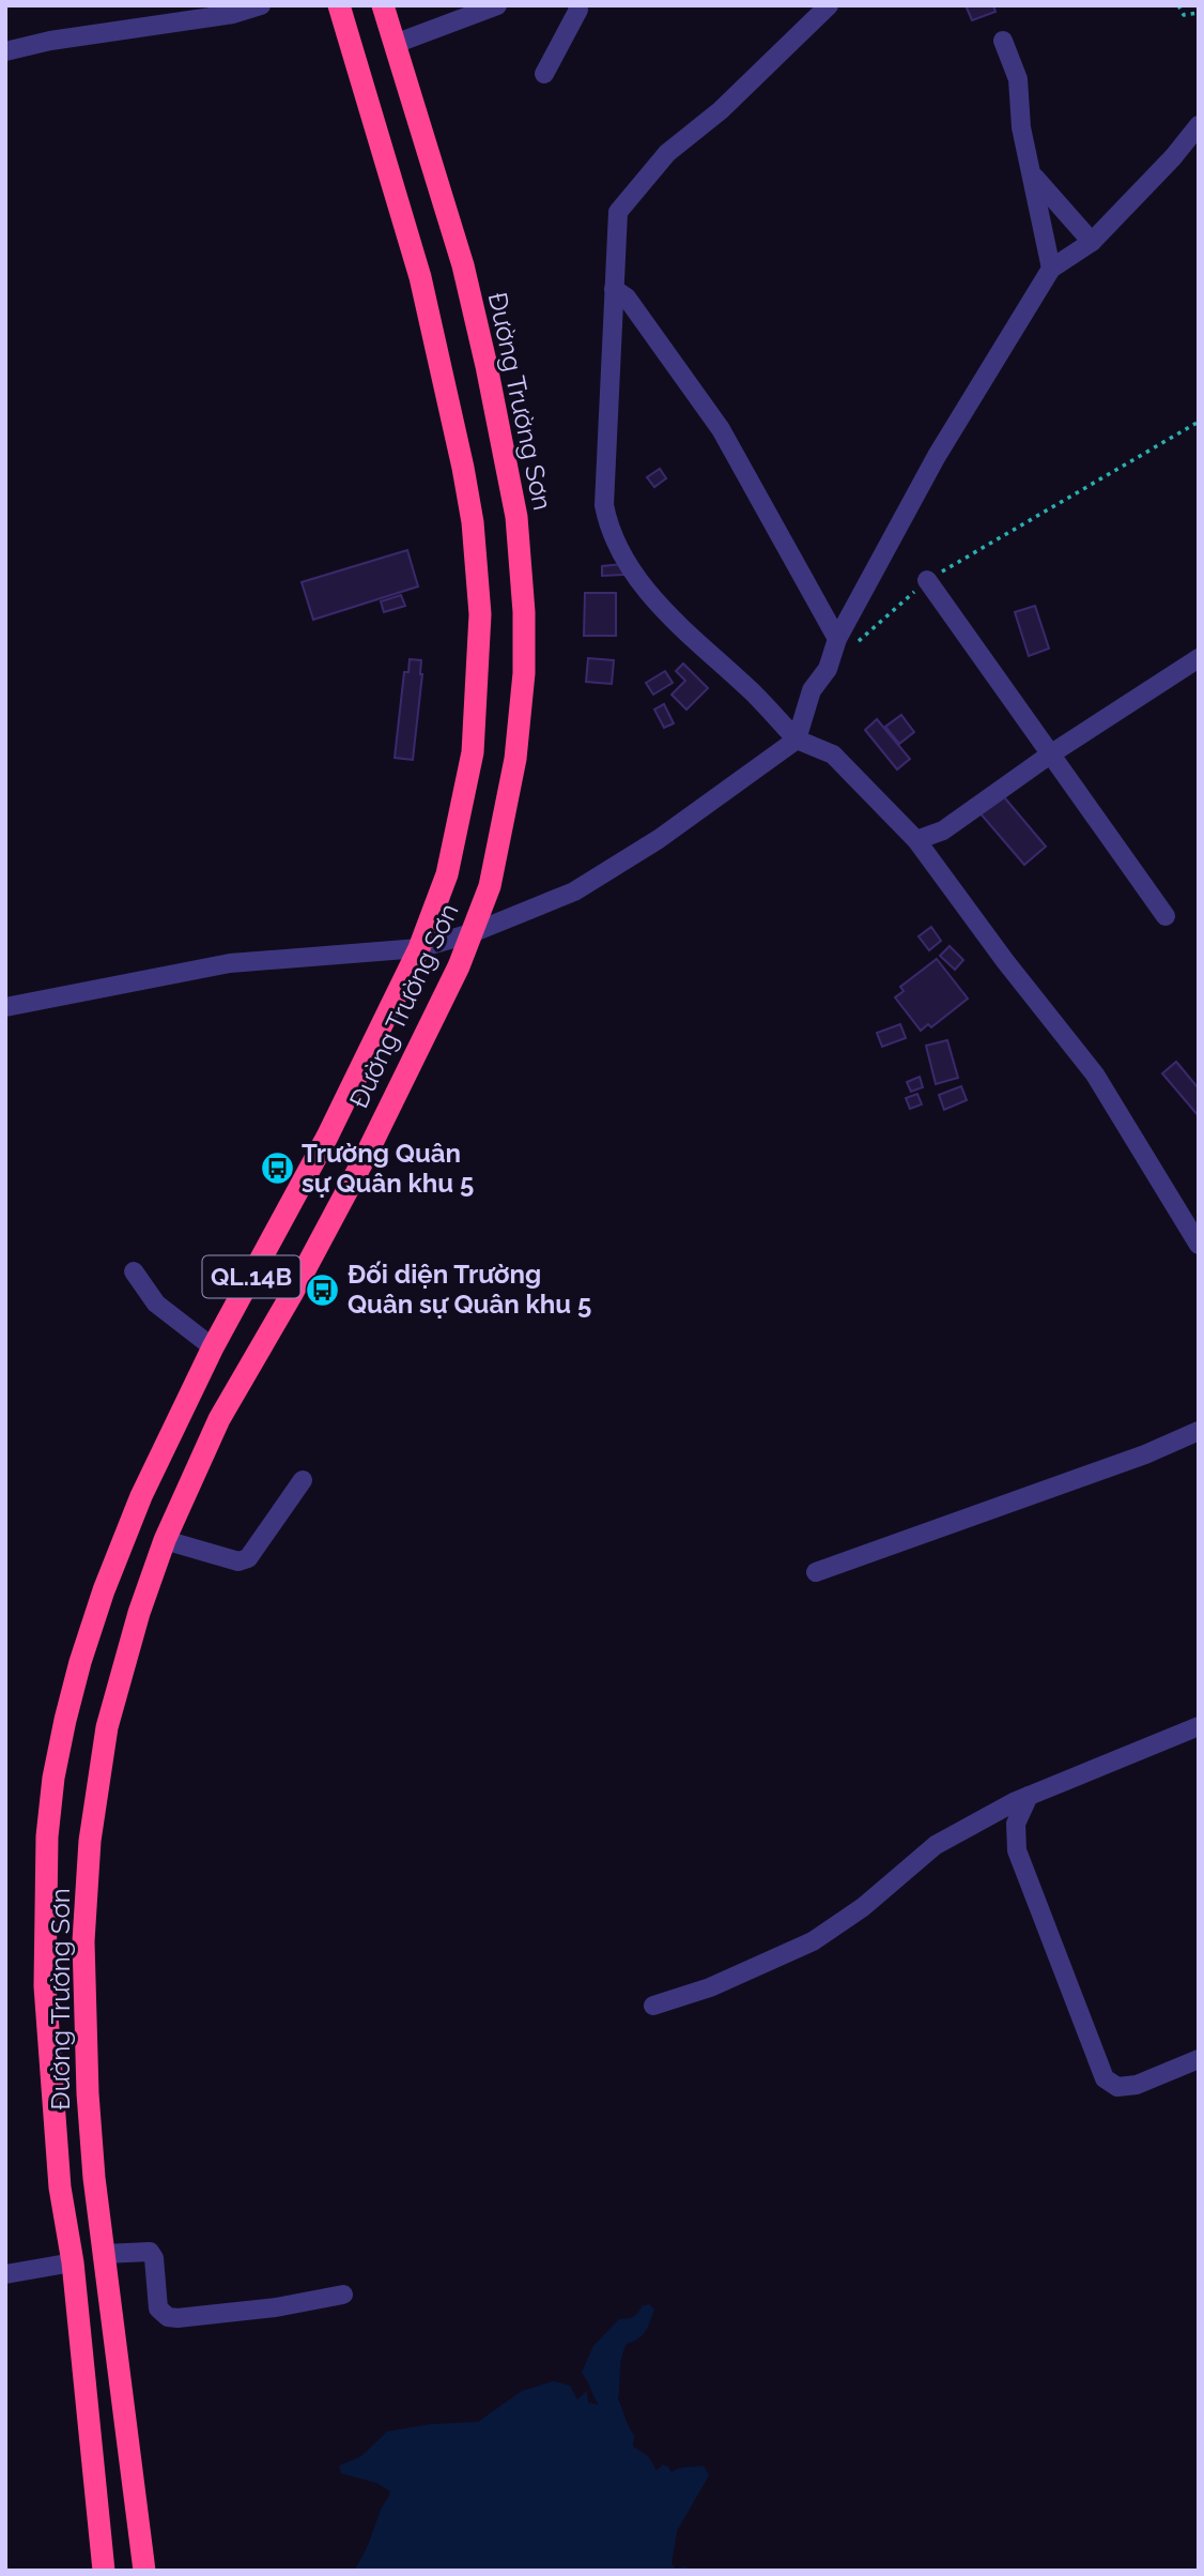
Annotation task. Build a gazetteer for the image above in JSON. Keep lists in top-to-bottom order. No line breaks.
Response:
{"streets":{"highway":["Đường Trường Sơn","QL.14B"]},"places":{"bus stop":["Trường Quân sự Quân khu 5","Đối diện Trường Quân sự Quân khu 5"]}}
